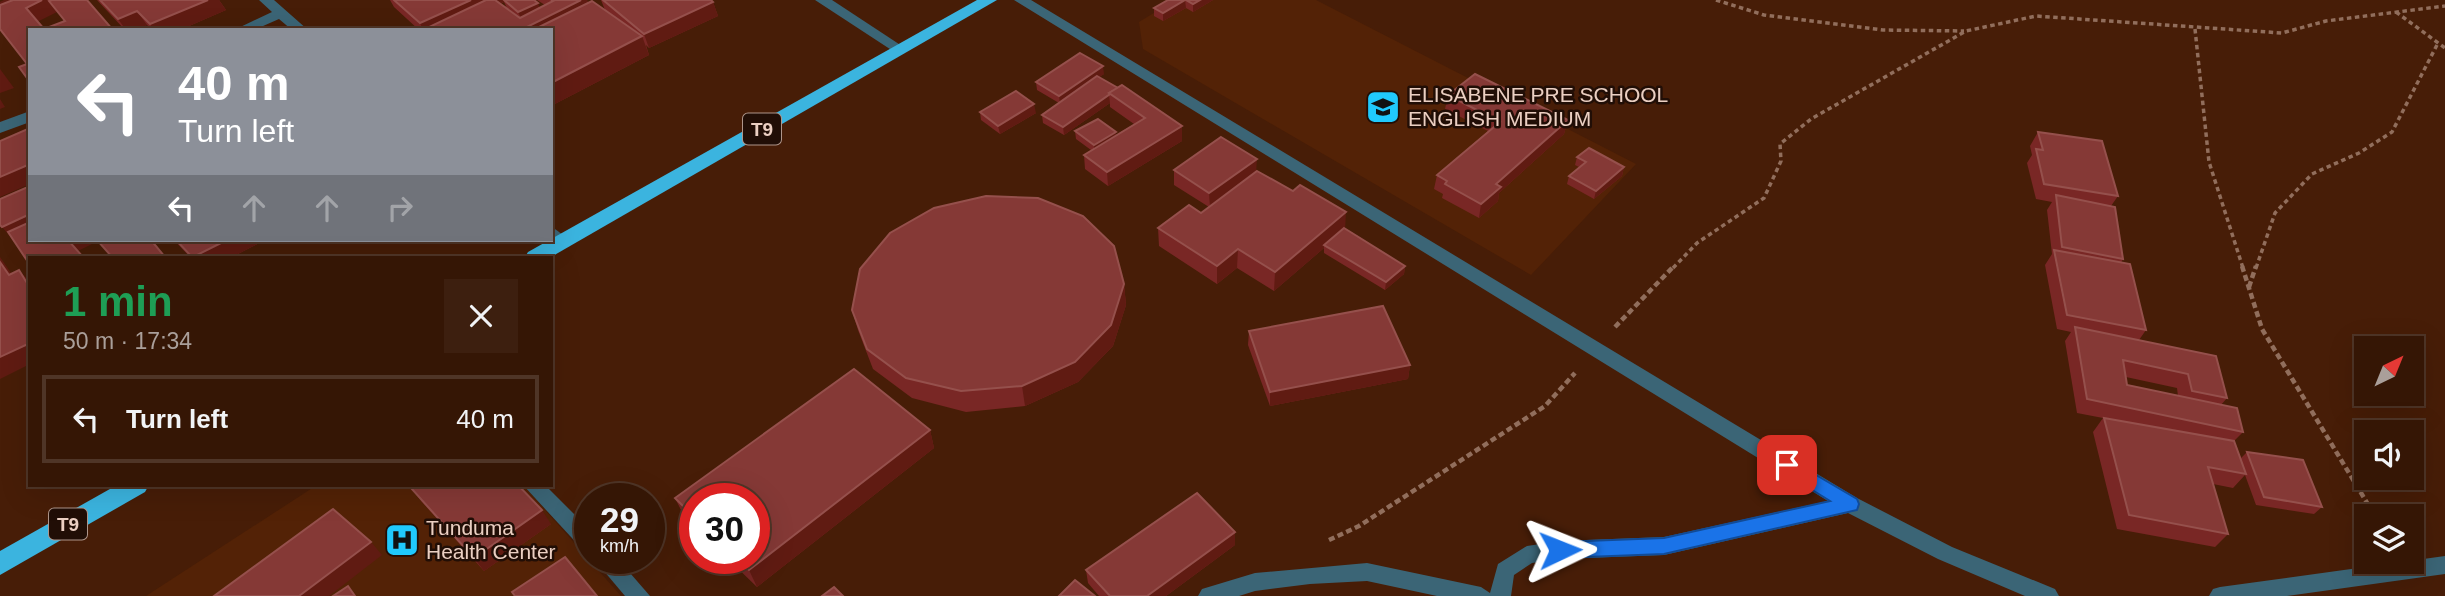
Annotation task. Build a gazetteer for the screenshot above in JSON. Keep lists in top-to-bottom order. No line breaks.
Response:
{"streets":{"highway":["T9"]},"places":{"school or university":["ELISABENE PRE SCHOOL ENGLISH MEDIUM"],"hospital":["Tunduma Health Center"]},"north":"top right","page":{"turn":["40 m","Turn left"],"heading":["1 min","50 m · 17:34"],"list":[{"name":"Turn left","value":"40 m"}],"speed":"29 km/h","limit":"30"}}
